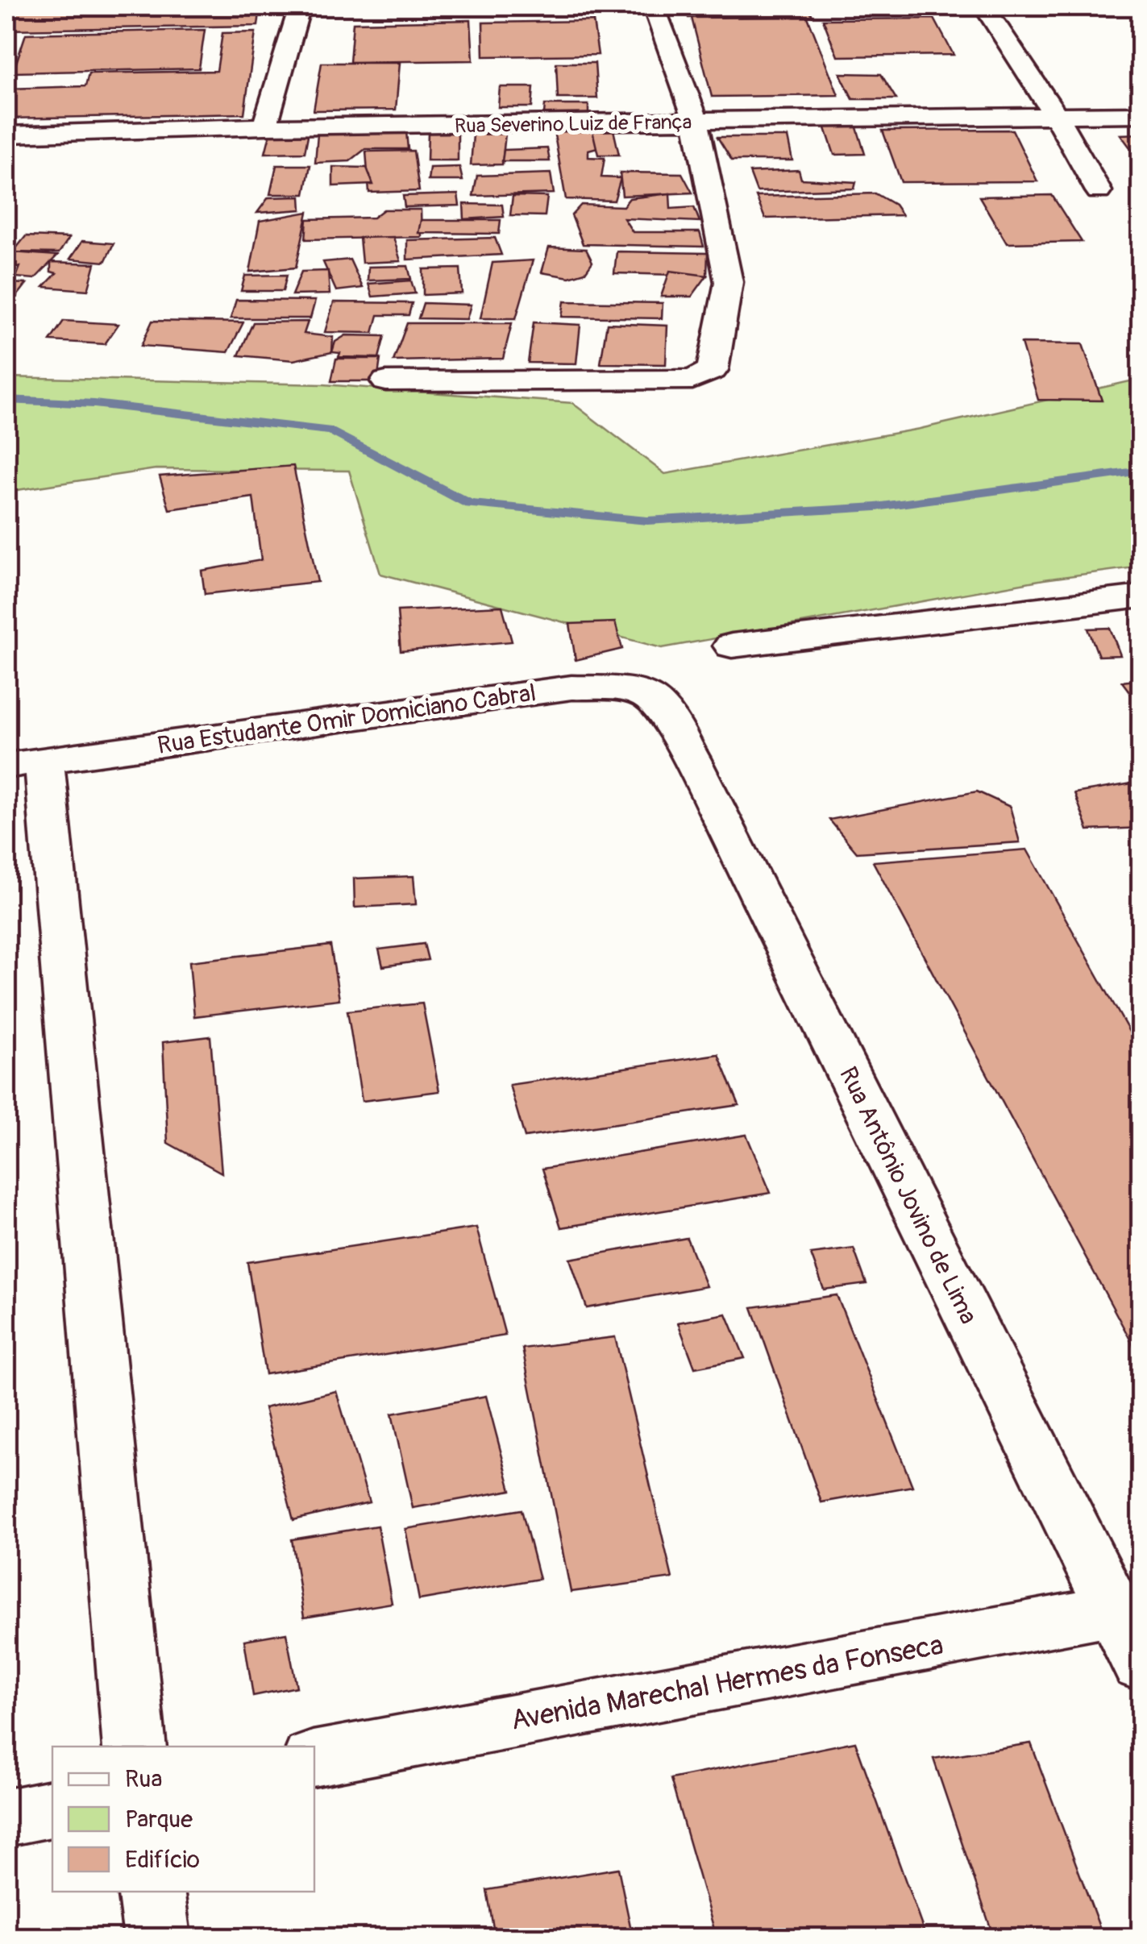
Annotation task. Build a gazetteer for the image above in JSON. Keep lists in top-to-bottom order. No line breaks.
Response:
{"streets":{"street":["Rua Severino Luiz de França","Rua Estudante Omir Domiciano Cabral","Rua Antônio Jovino de Lima","Avenida Marechal Hermes da Fonseca"]},"crossings":[["Rua Estudante Omir Domiciano Cabral","Rua Antônio Jovino de Lima"],["Rua Antônio Jovino de Lima","Avenida Marechal Hermes da Fonseca"]],"legend":["Rua","Parque","Edifício"]}
